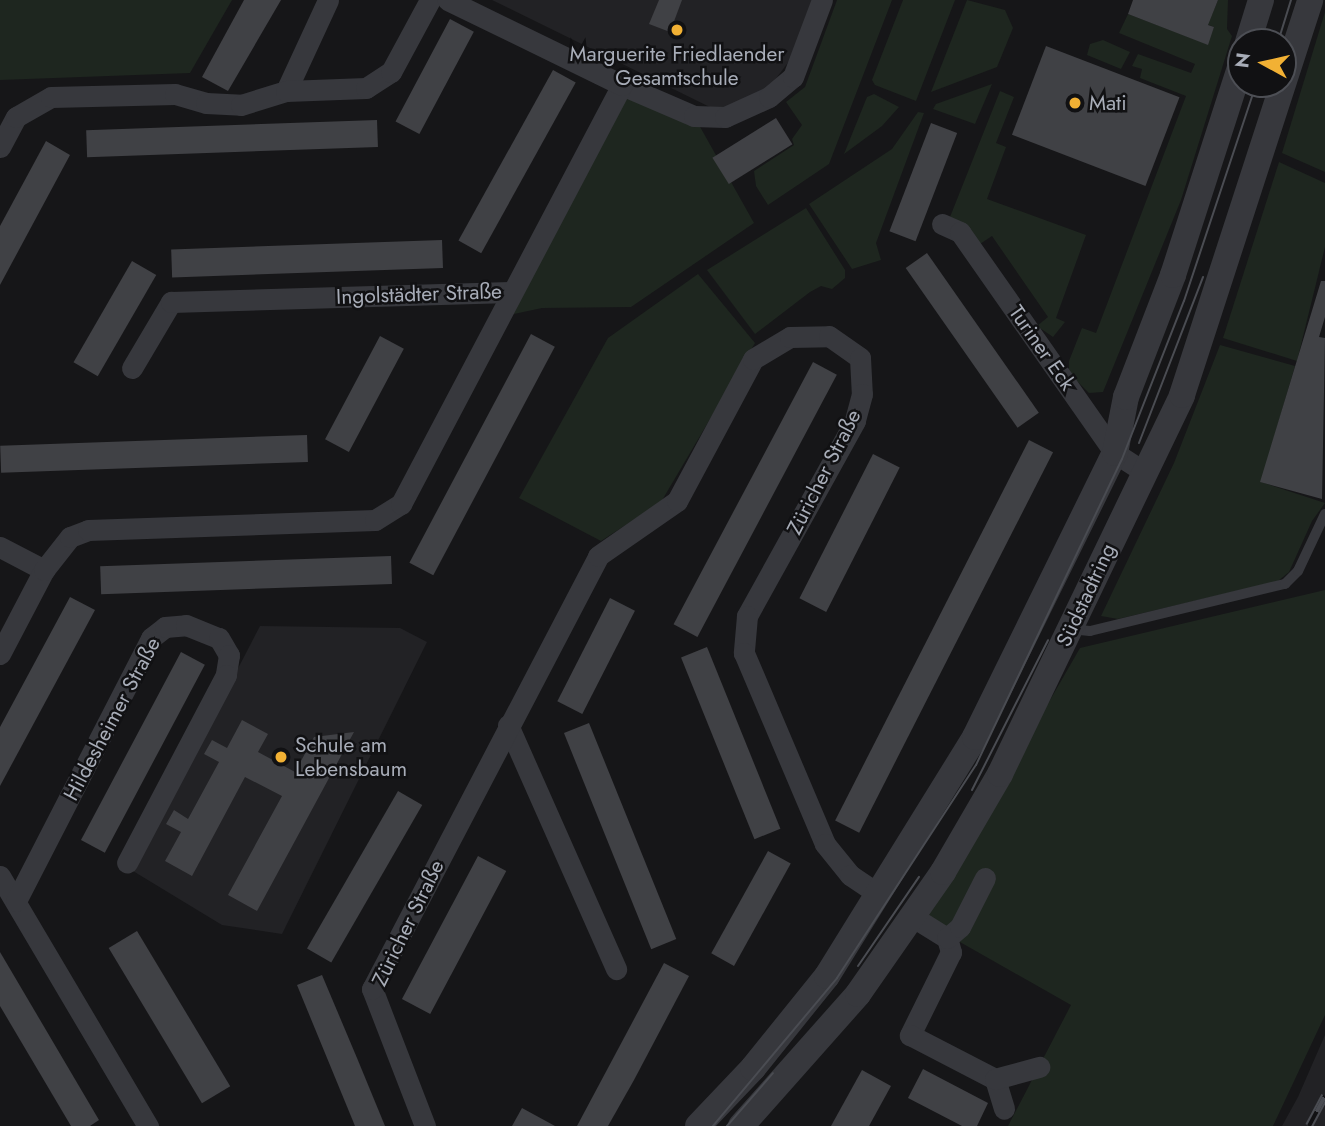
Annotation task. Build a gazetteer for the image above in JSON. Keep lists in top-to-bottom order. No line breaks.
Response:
{"streets":{"street":["Ingolstädter Straße","Turiner Eck","Züricher Straße","Südstadtring","Hildesheimer Straße"]},"crossings":[["Turiner Eck","Südstadtring"],["Züricher Straße","Südstadtring"]],"places":["Marguerite Friedlaender Gesamtschule","Mati","Schule am Lebensbaum"],"north":"left"}
